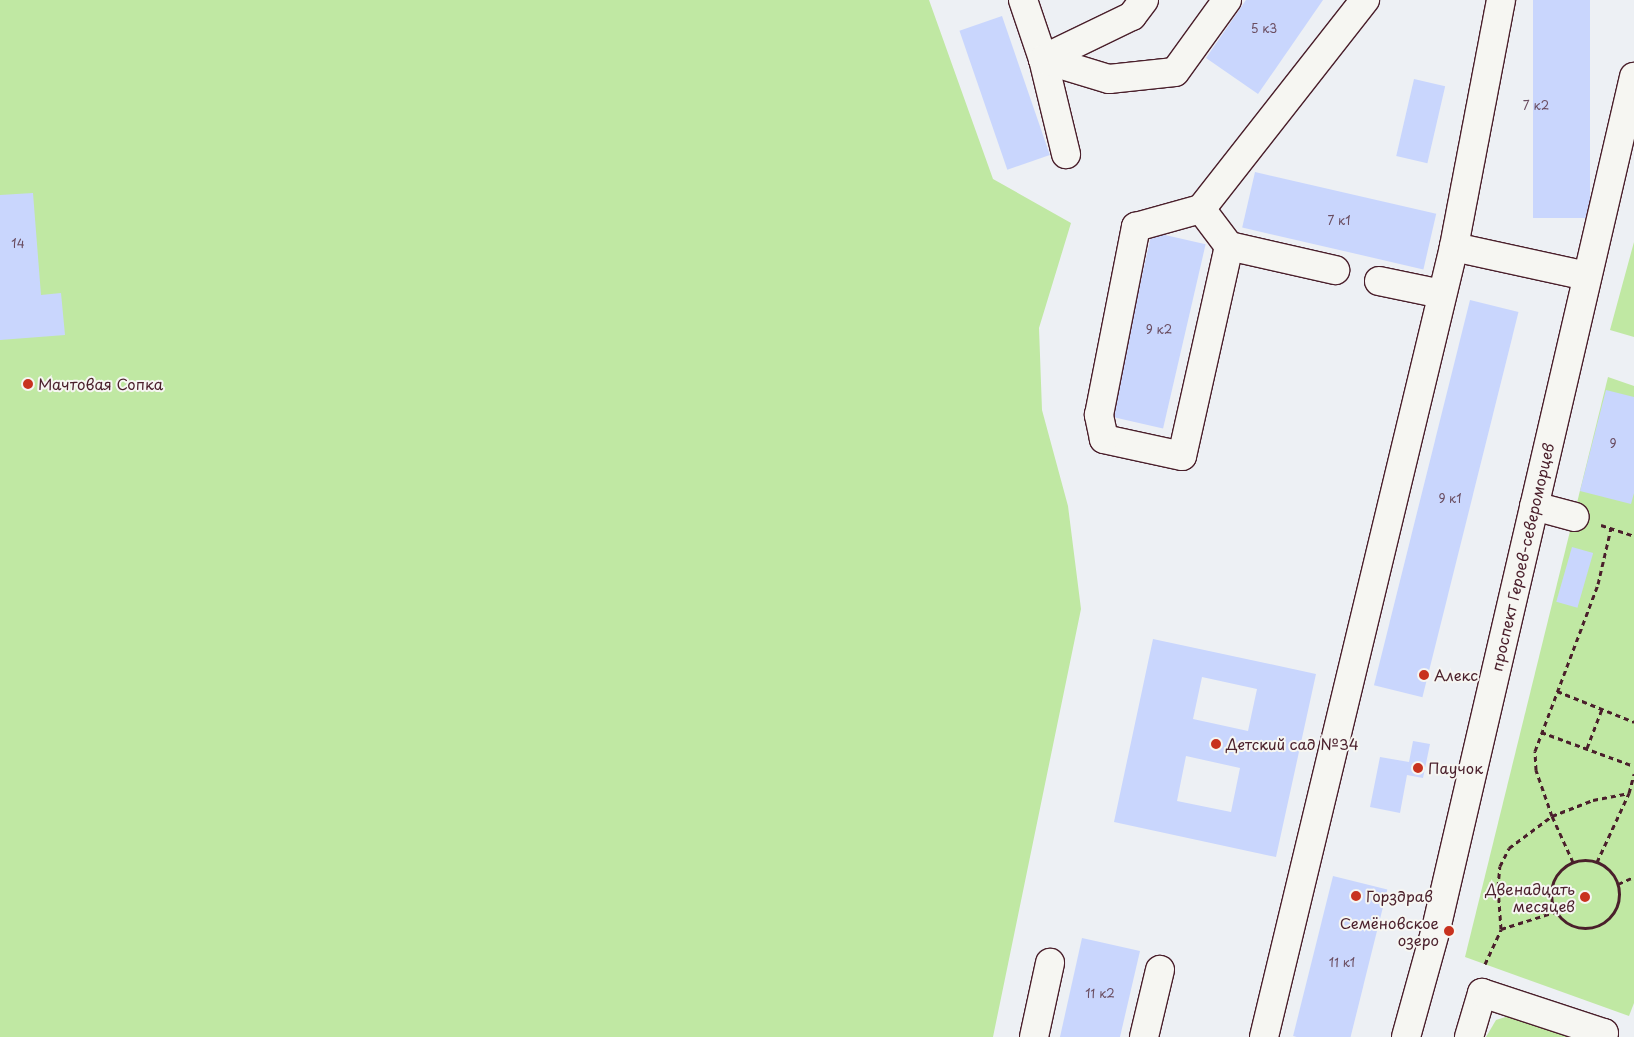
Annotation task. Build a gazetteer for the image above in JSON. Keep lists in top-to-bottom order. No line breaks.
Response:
{"streets":{"street":["проспект Героев-североморцев"]},"places":["Мачтовая Сопка","Алекс","Детский сад №34","Паучок","Горздрав","Двенадцать месяцев","Семёновское озеро"],"house_numbers":["5 к3","7 к2","7 к1","14","9 к2","9","9 к1","11 к1","11 к2"]}
